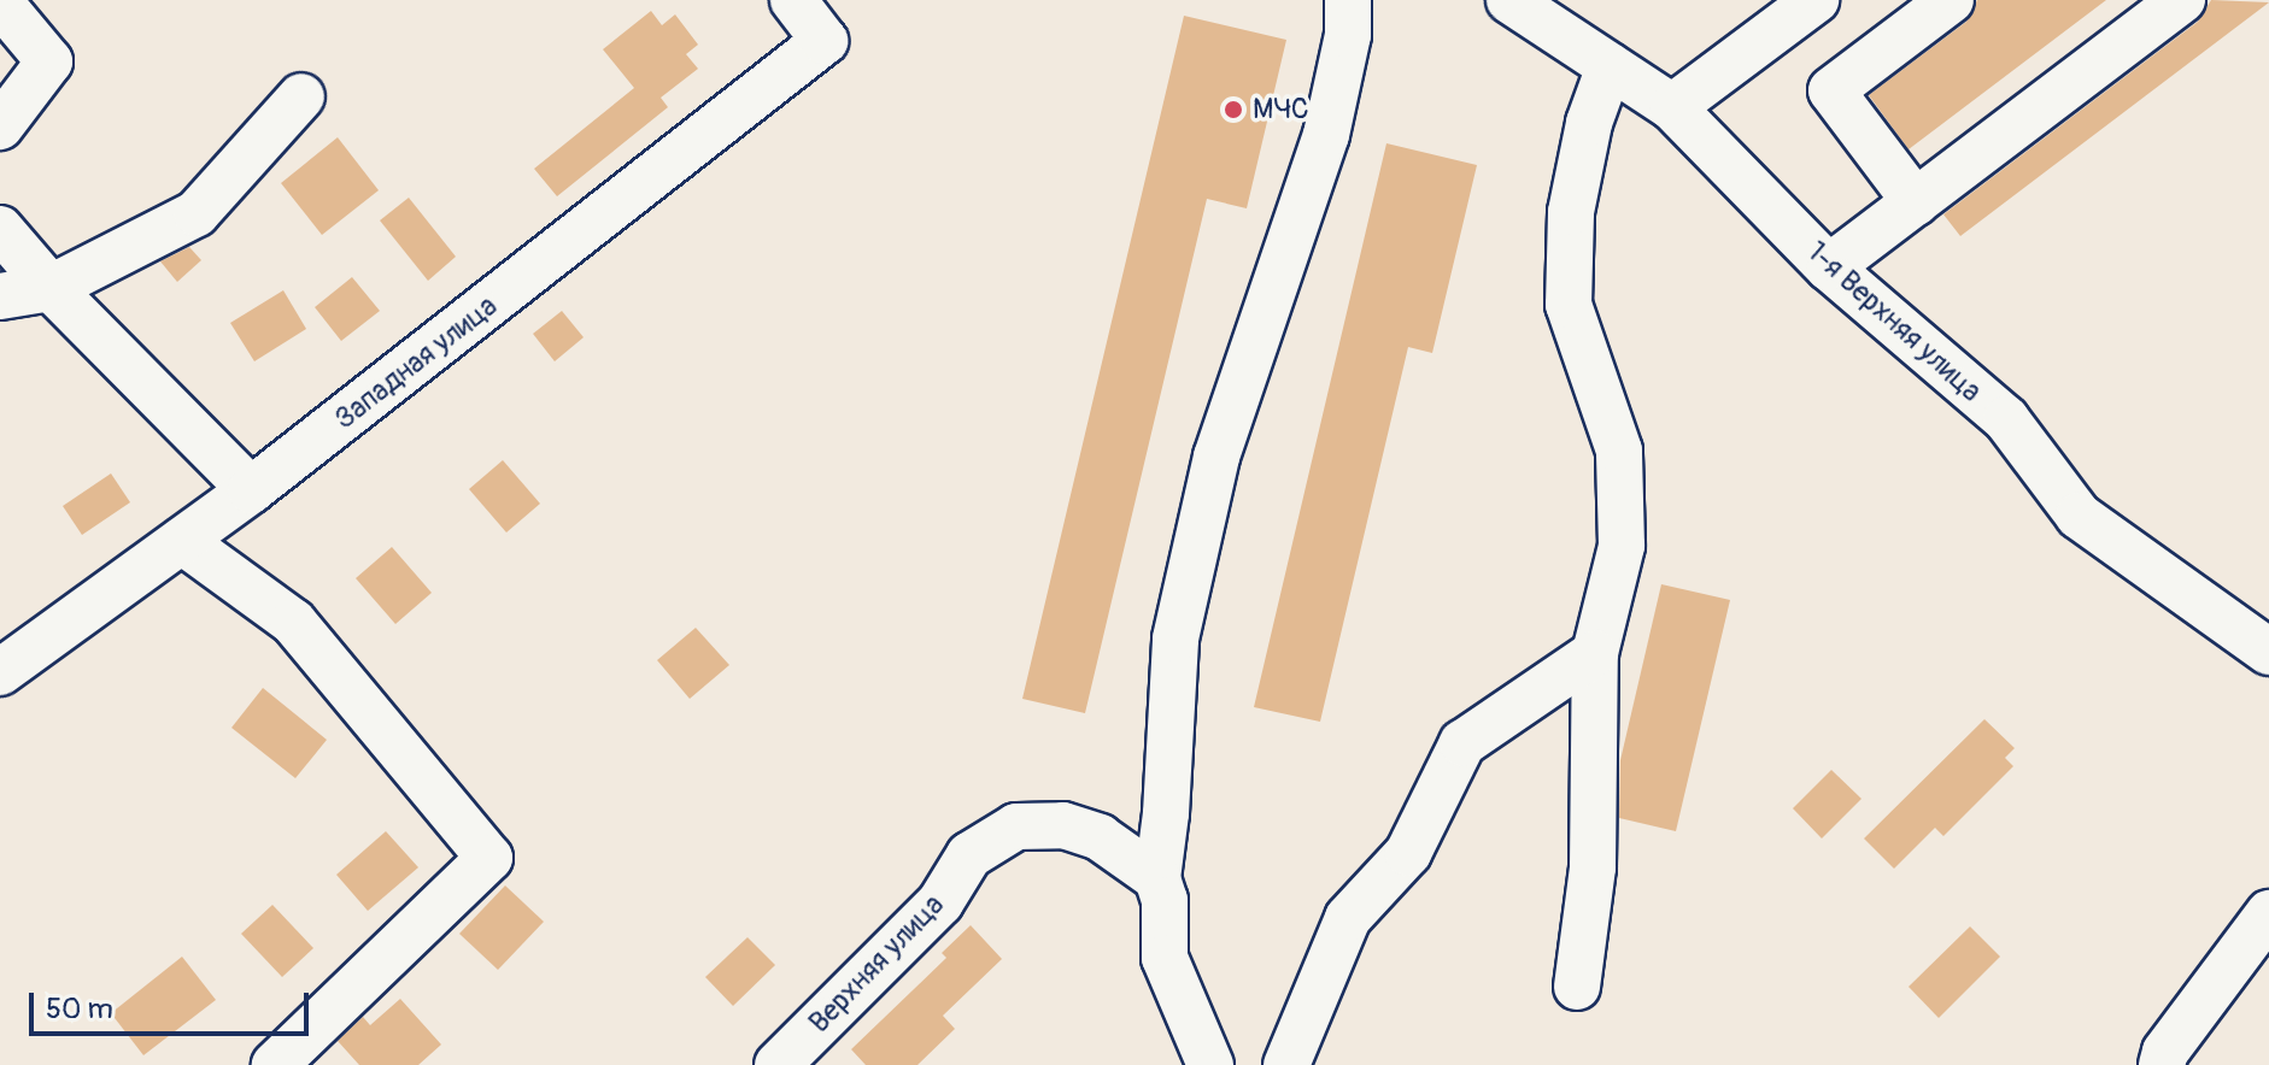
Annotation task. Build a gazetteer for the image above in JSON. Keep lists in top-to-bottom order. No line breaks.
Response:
{"streets":{"street":["1-я Верхняя улица","Западная улица","Верхняя улица"]},"places":["МЧС"],"scale_bar":"50 m"}
